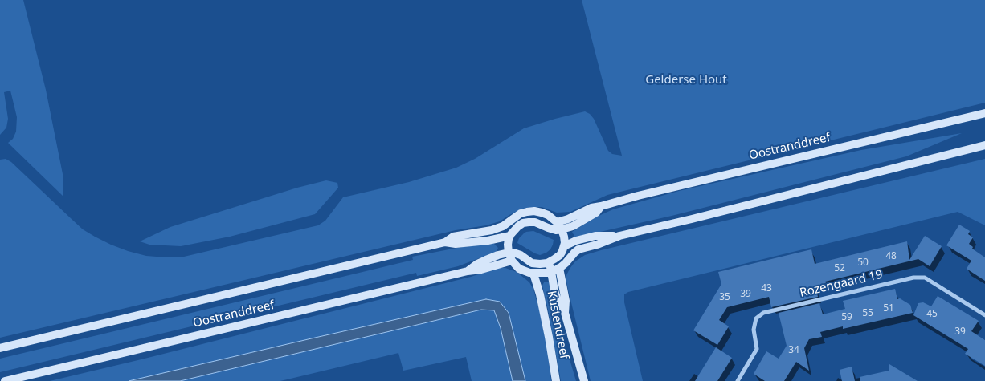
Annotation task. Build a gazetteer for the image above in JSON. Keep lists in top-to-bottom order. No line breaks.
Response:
{"streets":{"main road":["Oostranddreef","Kustendreef"],"street":["Rozengaard 19"]},"crossings":[["Oostranddreef","Kustendreef"]],"parks":["Gelderse Hout"],"house_numbers":["48","50","52","43","39","35","51","55","45","59","39","34"]}
